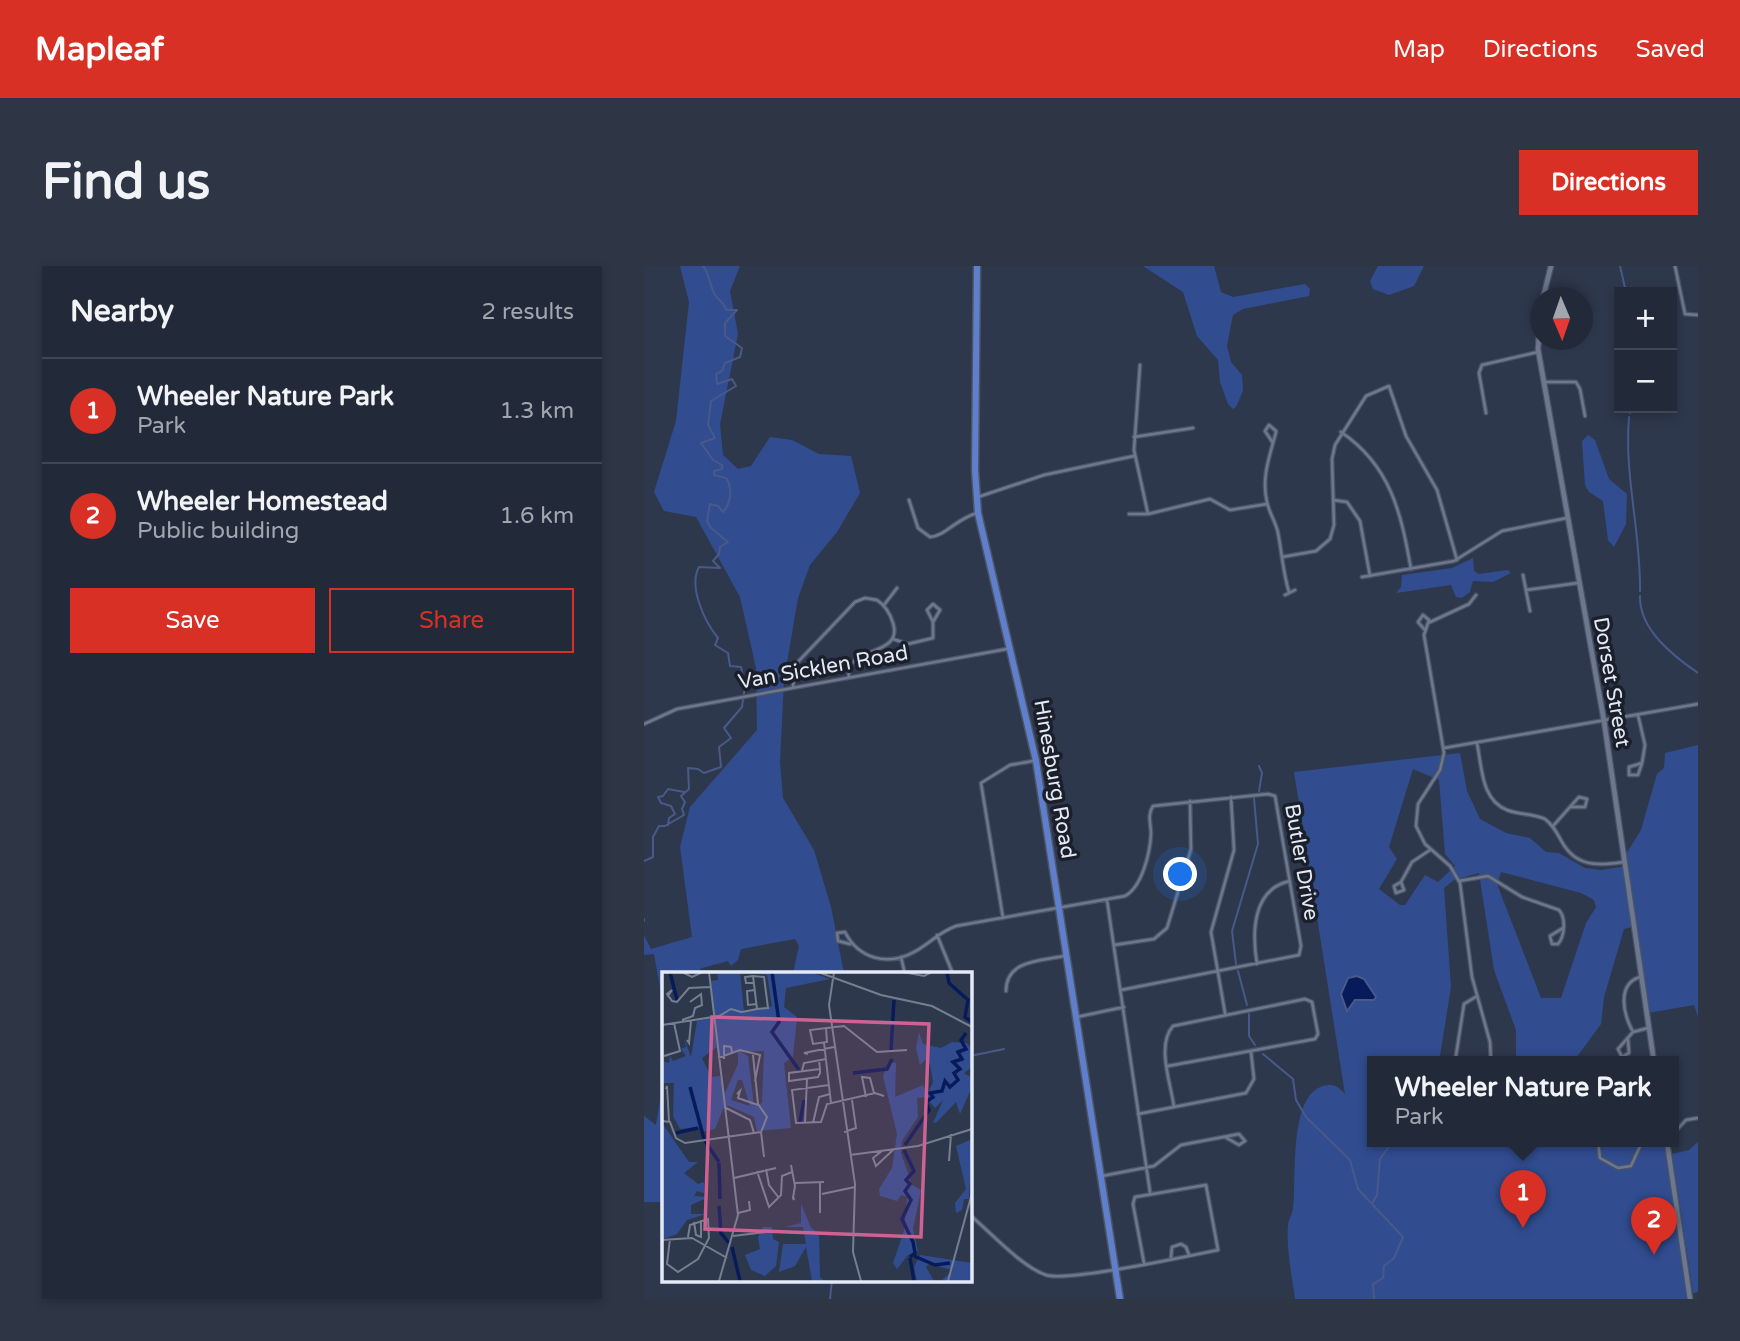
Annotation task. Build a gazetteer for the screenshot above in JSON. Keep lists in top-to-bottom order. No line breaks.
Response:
{"streets":{"main road":["Hinesburg Road"],"street":["Van Sicklen Road","Dorset Street","Butler Drive"]},"crossings":[["Van Sicklen Road","Hinesburg Road"],["Hinesburg Road","Butler Drive"]],"north":"bottom","page":{"header":"Mapleaf","nav":["Map","Directions","Saved"],"buttons":["Directions",["Save","Share"]],"title":"Find us","heading":["Nearby","2 results"],"map_buttons":["+","−"],"list":[{"mark":"1","name":"Wheeler Nature Park","note":"Park","value":"1.3 km"},{"mark":"2","name":"Wheeler Homestead","note":"Public building","value":"1.6 km"}],"popup":["Wheeler Nature Park","Park"],"pins":["1","2"]}}
